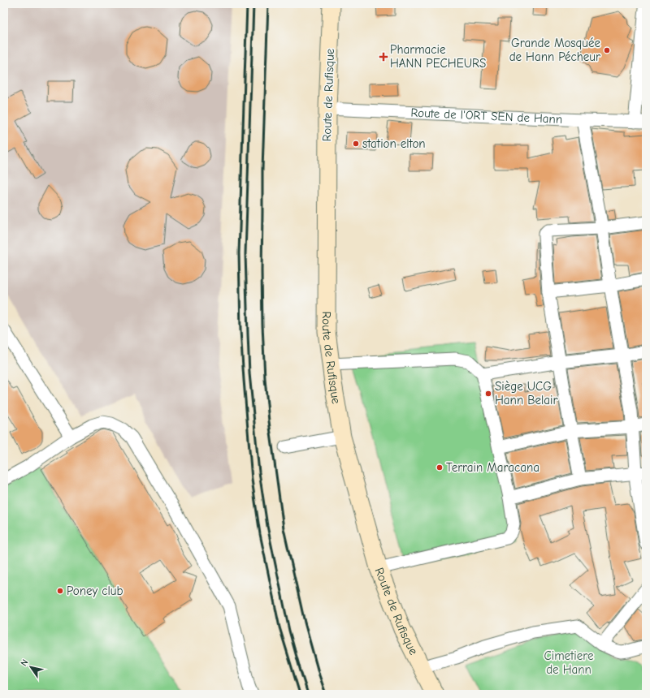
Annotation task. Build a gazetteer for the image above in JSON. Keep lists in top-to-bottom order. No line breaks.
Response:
{"streets":{"main road":["Route de Rufisque"],"street":["Route de l'ORT SEN de Hann"]},"crossings":[["Route de Rufisque","Route de l'ORT SEN de Hann"]],"parks":["Cimetiere de Hann"],"places":{"other":["Grande Mosquée de Hann Pécheur","station elton","Siège UCG Hann Belair","Terrain Maracana","Poney club"],"health":["Pharmacie HANN PECHEURS"]},"north":"top left"}
